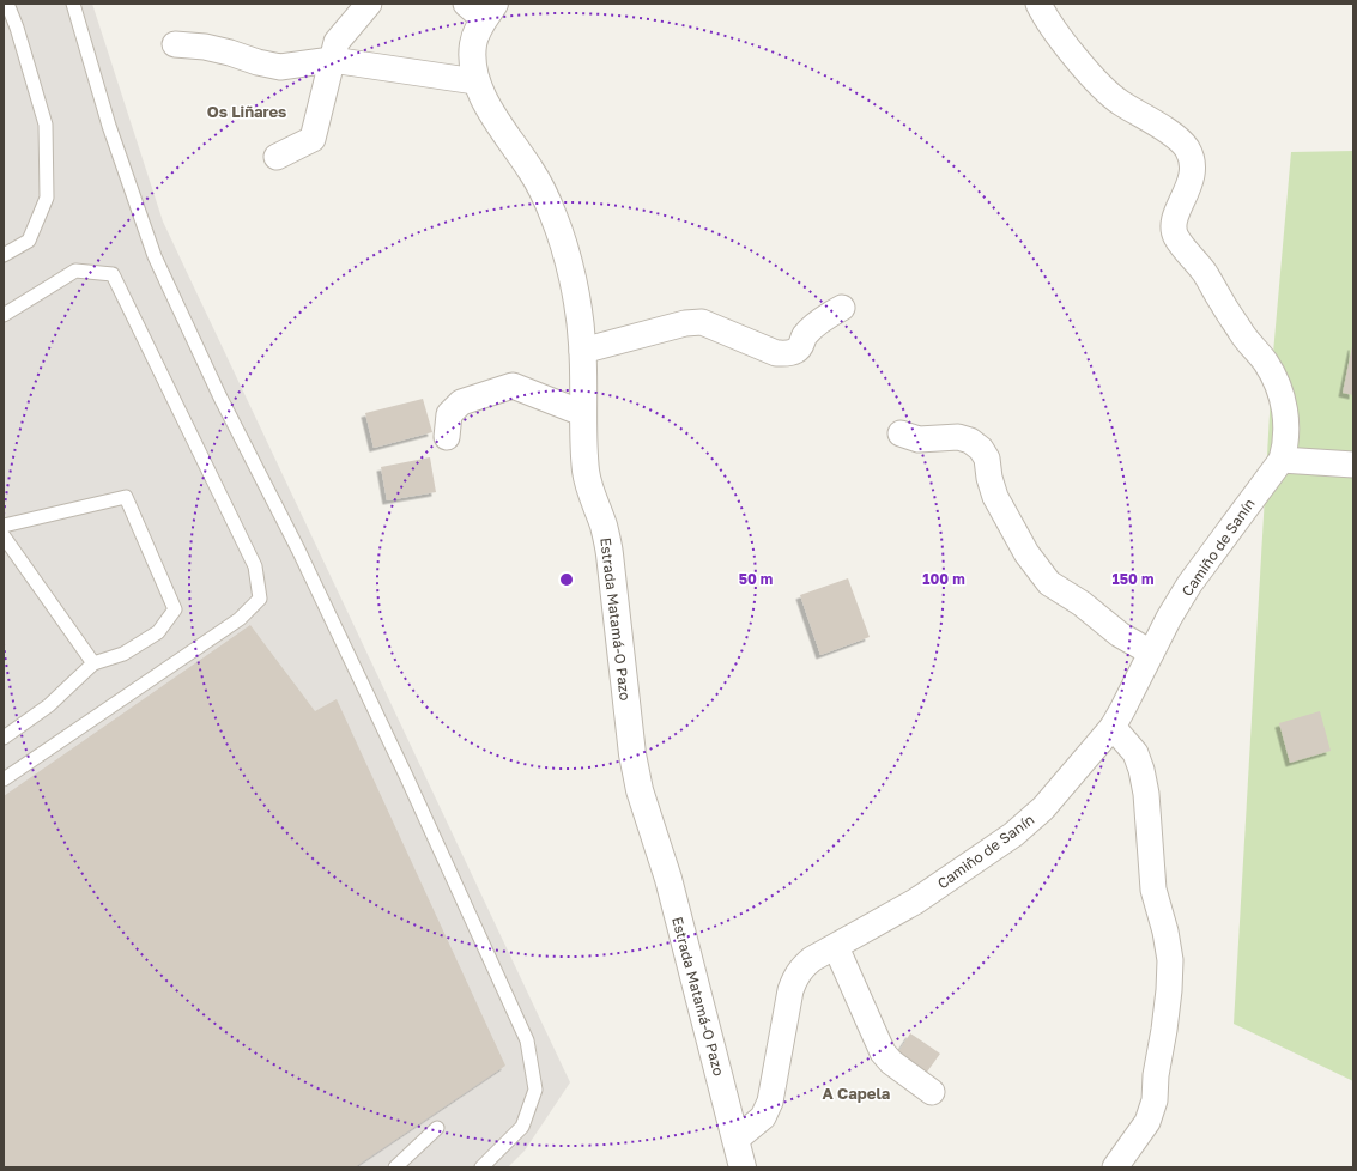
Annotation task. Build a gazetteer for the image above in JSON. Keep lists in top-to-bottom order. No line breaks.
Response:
{"streets":{"street":["Camiño de Sanín","Estrada Matamá-O Pazo"]},"crossings":[["Camiño de Sanín","Estrada Matamá-O Pazo"]],"districts":["Os Liñares","A Capela"],"rings":["50 m","100 m","150 m"]}
